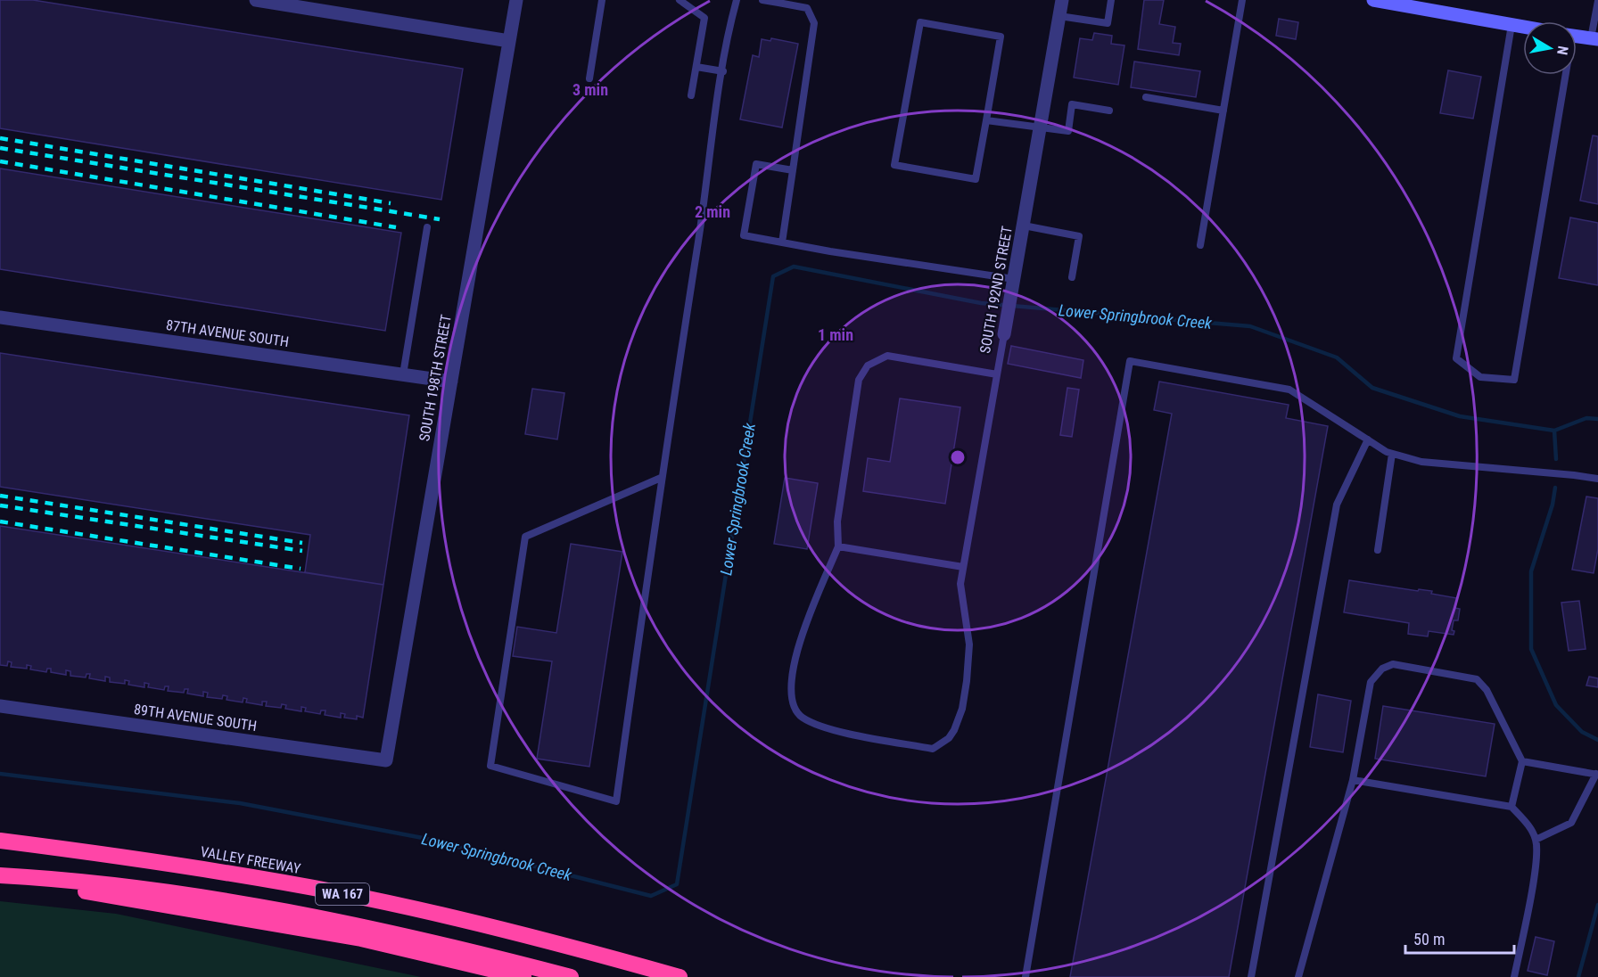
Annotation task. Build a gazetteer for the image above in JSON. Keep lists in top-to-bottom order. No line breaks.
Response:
{"streets":{"highway":["VALLEY FREEWAY","WA 167"],"street":["SOUTH 192ND STREET","87TH AVENUE SOUTH","SOUTH 198TH STREET","89TH AVENUE SOUTH"]},"crossings":[["87TH AVENUE SOUTH","SOUTH 198TH STREET"],["SOUTH 198TH STREET","89TH AVENUE SOUTH"]],"water":["Lower Springbrook Creek"],"scale_bar":"50 m","north":"right","rings":["3 min","2 min","1 min"]}
